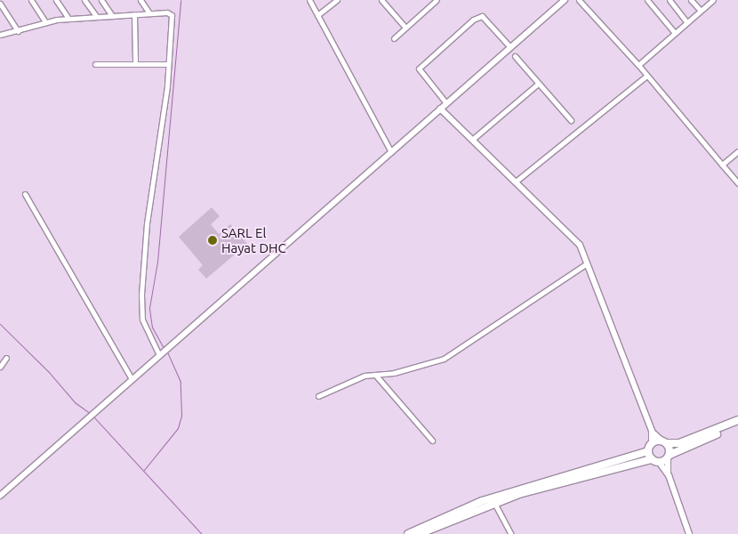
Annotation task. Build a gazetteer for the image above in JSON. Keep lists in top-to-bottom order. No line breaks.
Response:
{"places":["SARL El Hayat DHC"]}
